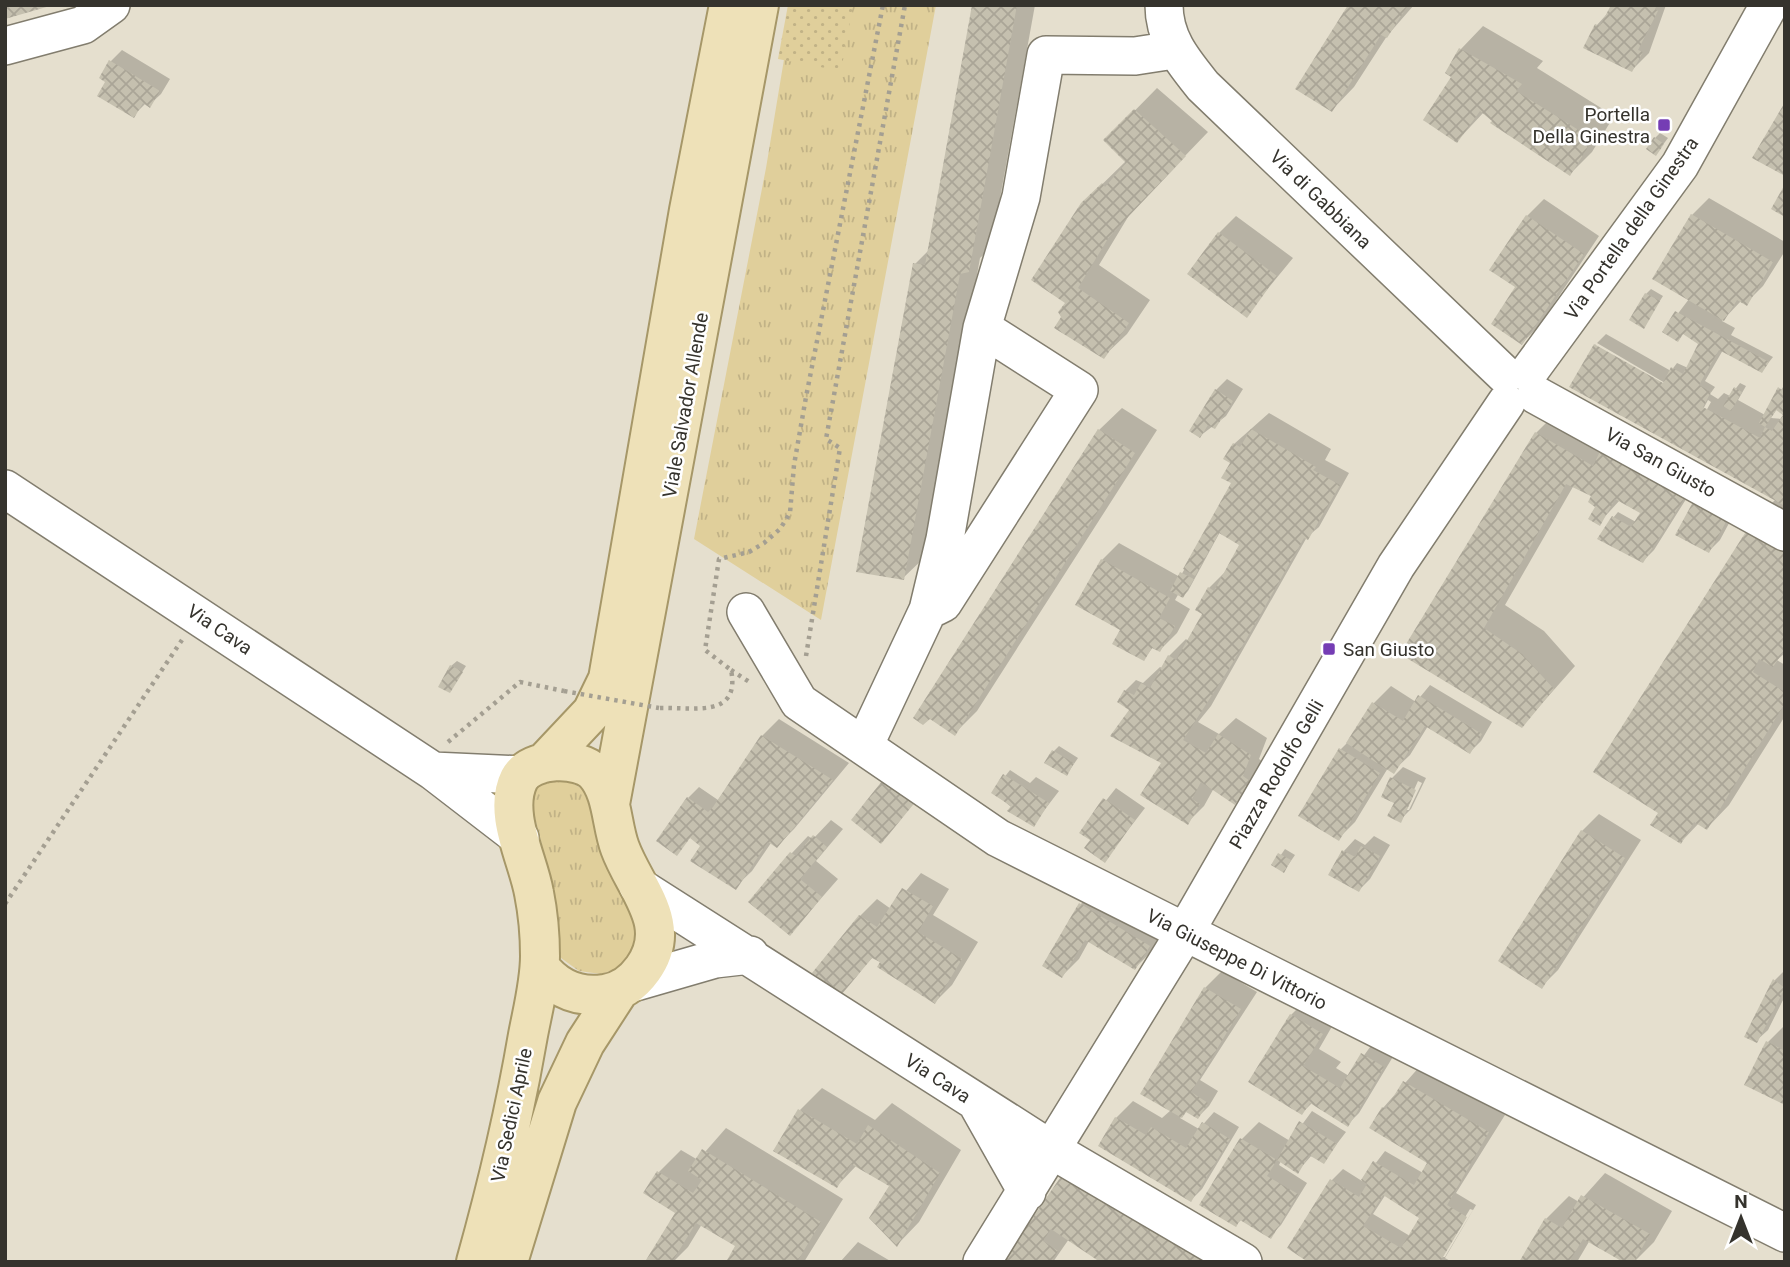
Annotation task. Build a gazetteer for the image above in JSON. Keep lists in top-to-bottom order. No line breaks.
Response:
{"streets":{"main road":["Viale Salvador Allende","Via Sedici Aprile"],"street":["Via di Gabbiana","Via Portella della Ginestra","Via San Giusto","Via Cava","Piazza Rodolfo Gelli","Via Giuseppe Di Vittorio"]},"crossings":[["Via di Gabbiana","Via Portella della Ginestra"],["Via di Gabbiana","Via San Giusto"],["Via di Gabbiana","Piazza Rodolfo Gelli"],["Via Portella della Ginestra","Via San Giusto"],["Via Portella della Ginestra","Piazza Rodolfo Gelli"],["Viale Salvador Allende","Via Sedici Aprile"],["Via San Giusto","Piazza Rodolfo Gelli"],["Via Cava","Piazza Rodolfo Gelli"],["Via Cava","Via Sedici Aprile"],["Piazza Rodolfo Gelli","Via Giuseppe Di Vittorio"]],"places":{"transit":["Portella Della Ginestra","San Giusto"]},"north":"top"}
